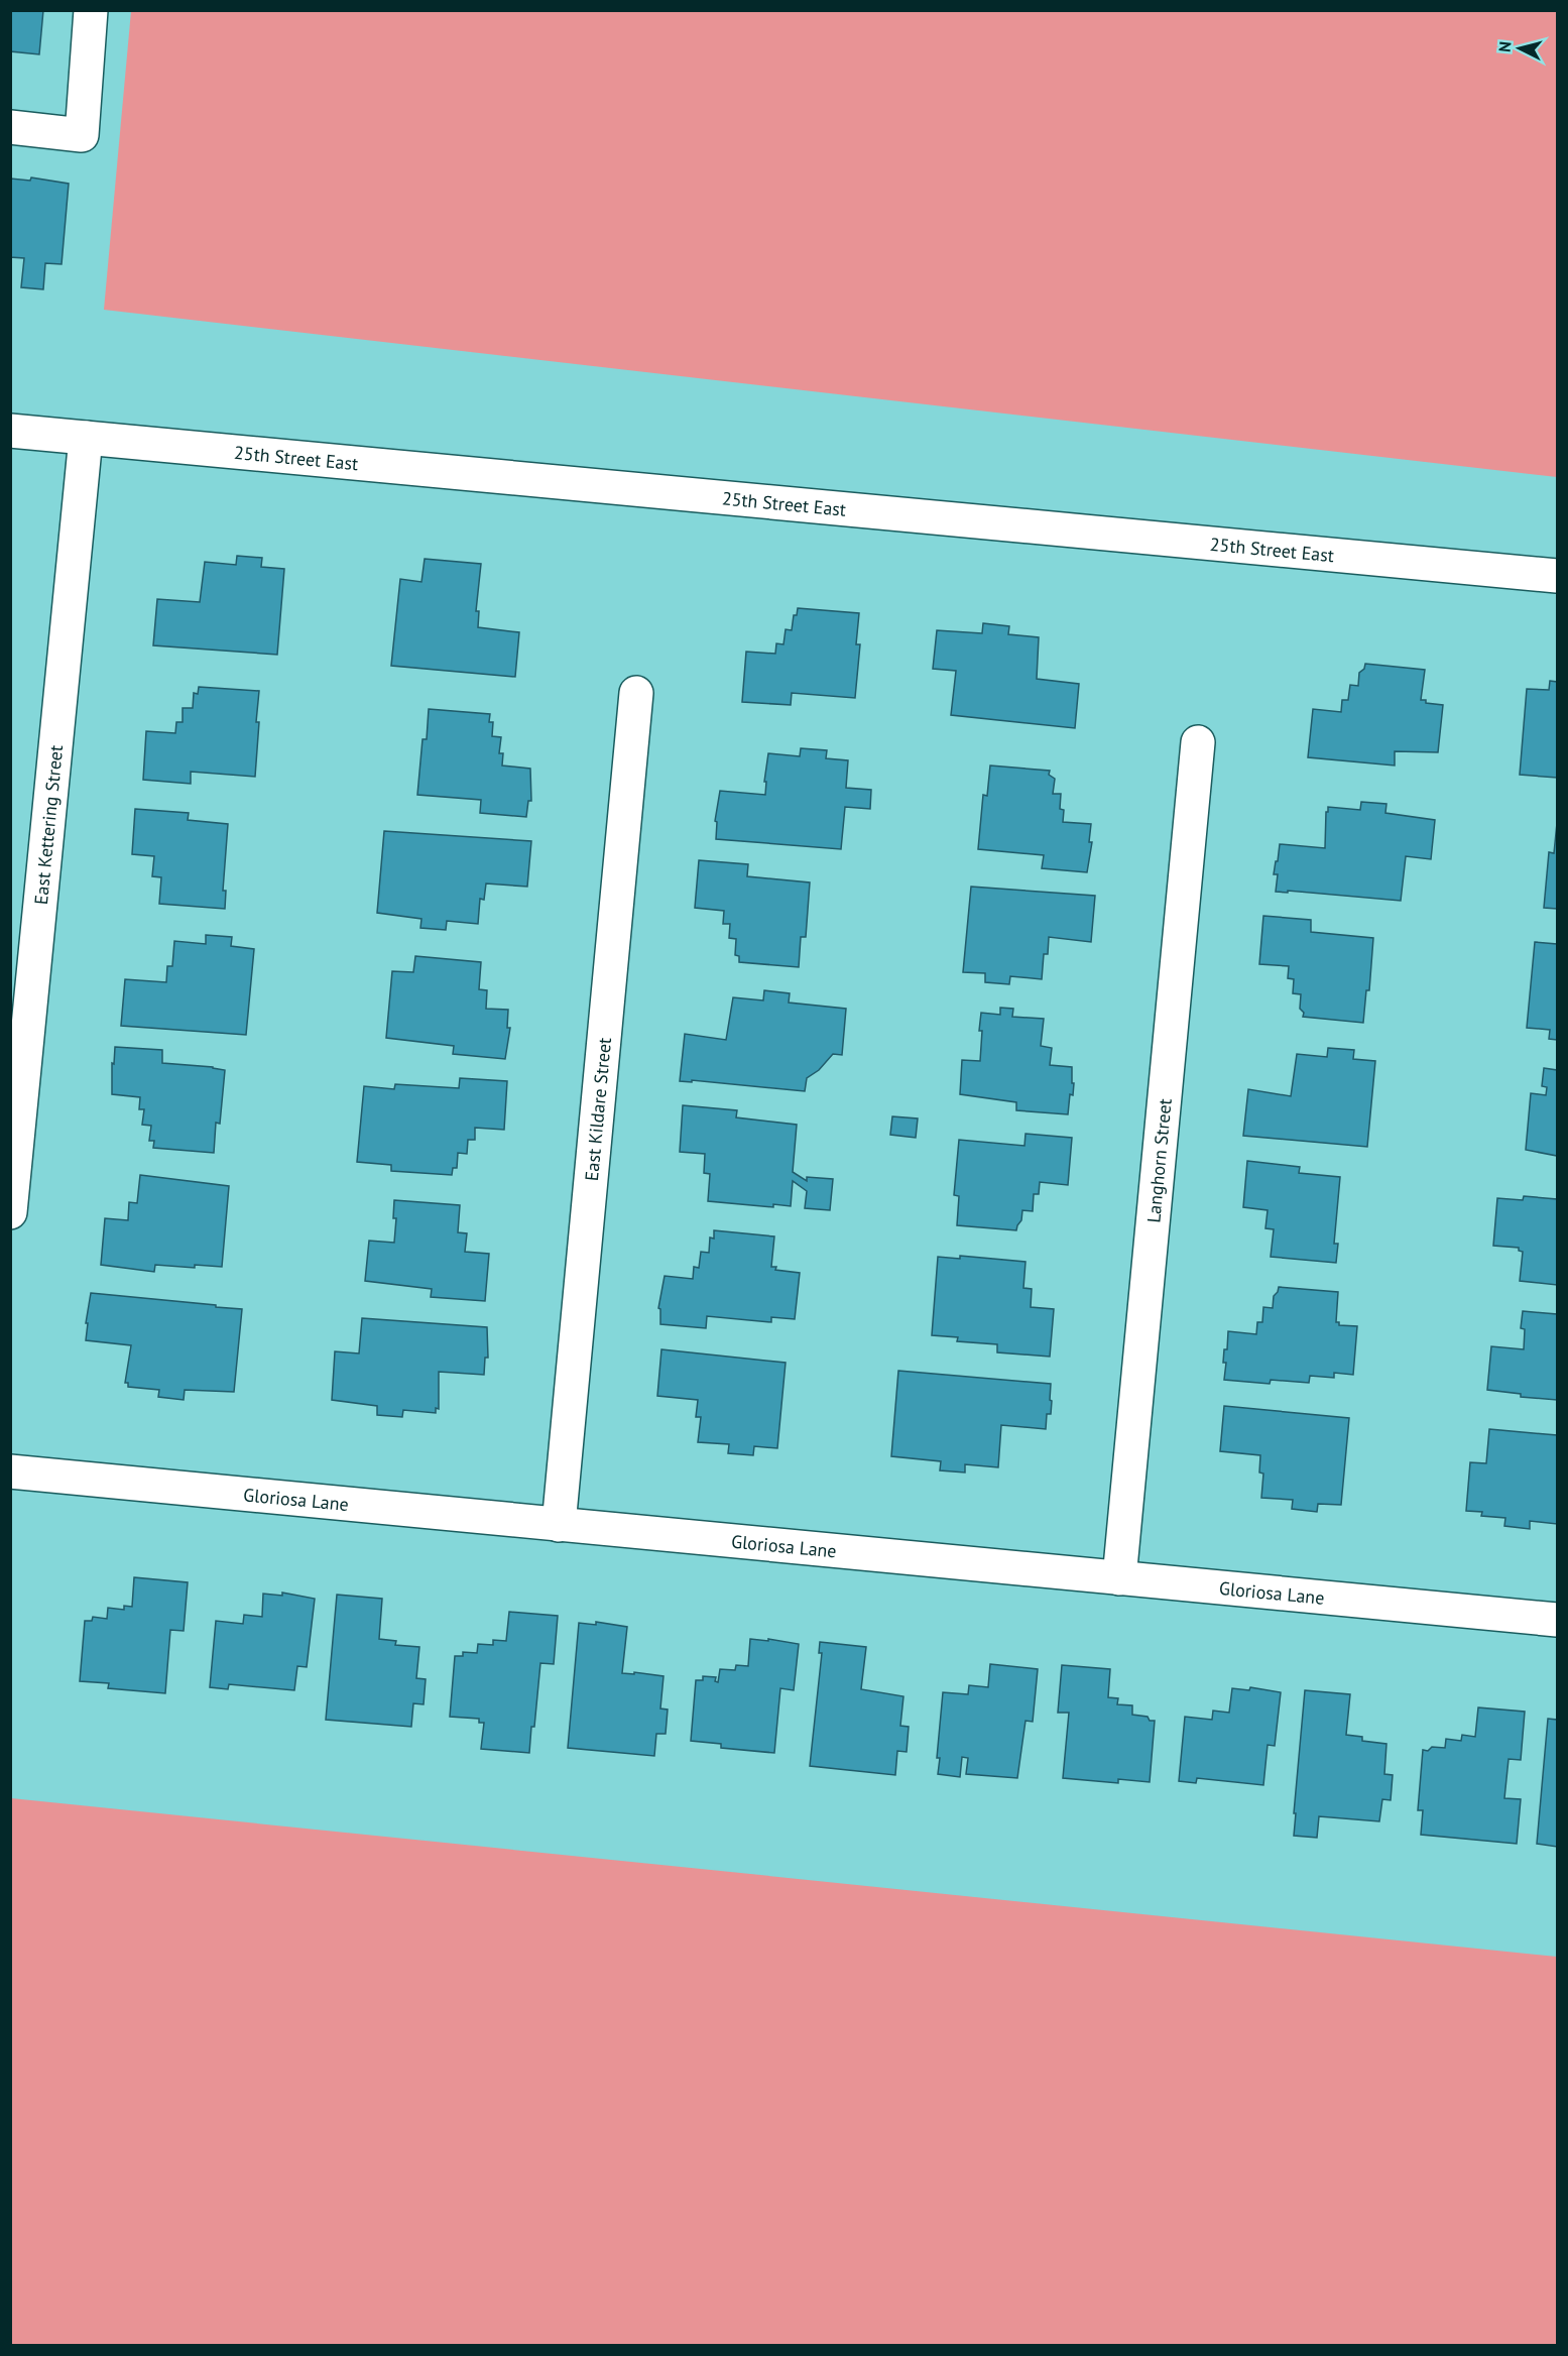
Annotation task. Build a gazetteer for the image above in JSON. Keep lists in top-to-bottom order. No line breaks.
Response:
{"streets":{"street":["25th Street East","East Kettering Street","East Kildare Street","Langhorn Street","Gloriosa Lane"]},"crossings":[["25th Street East","East Kettering Street"],["East Kildare Street","Gloriosa Lane"],["Langhorn Street","Gloriosa Lane"]],"north":"left"}
